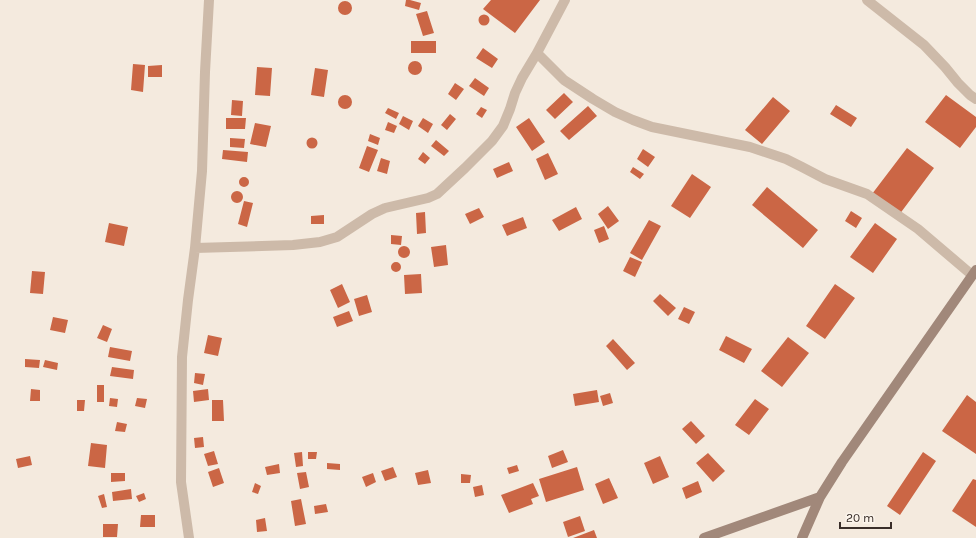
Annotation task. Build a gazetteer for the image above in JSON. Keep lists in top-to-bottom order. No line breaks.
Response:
{"scale_bar":"20 m"}
